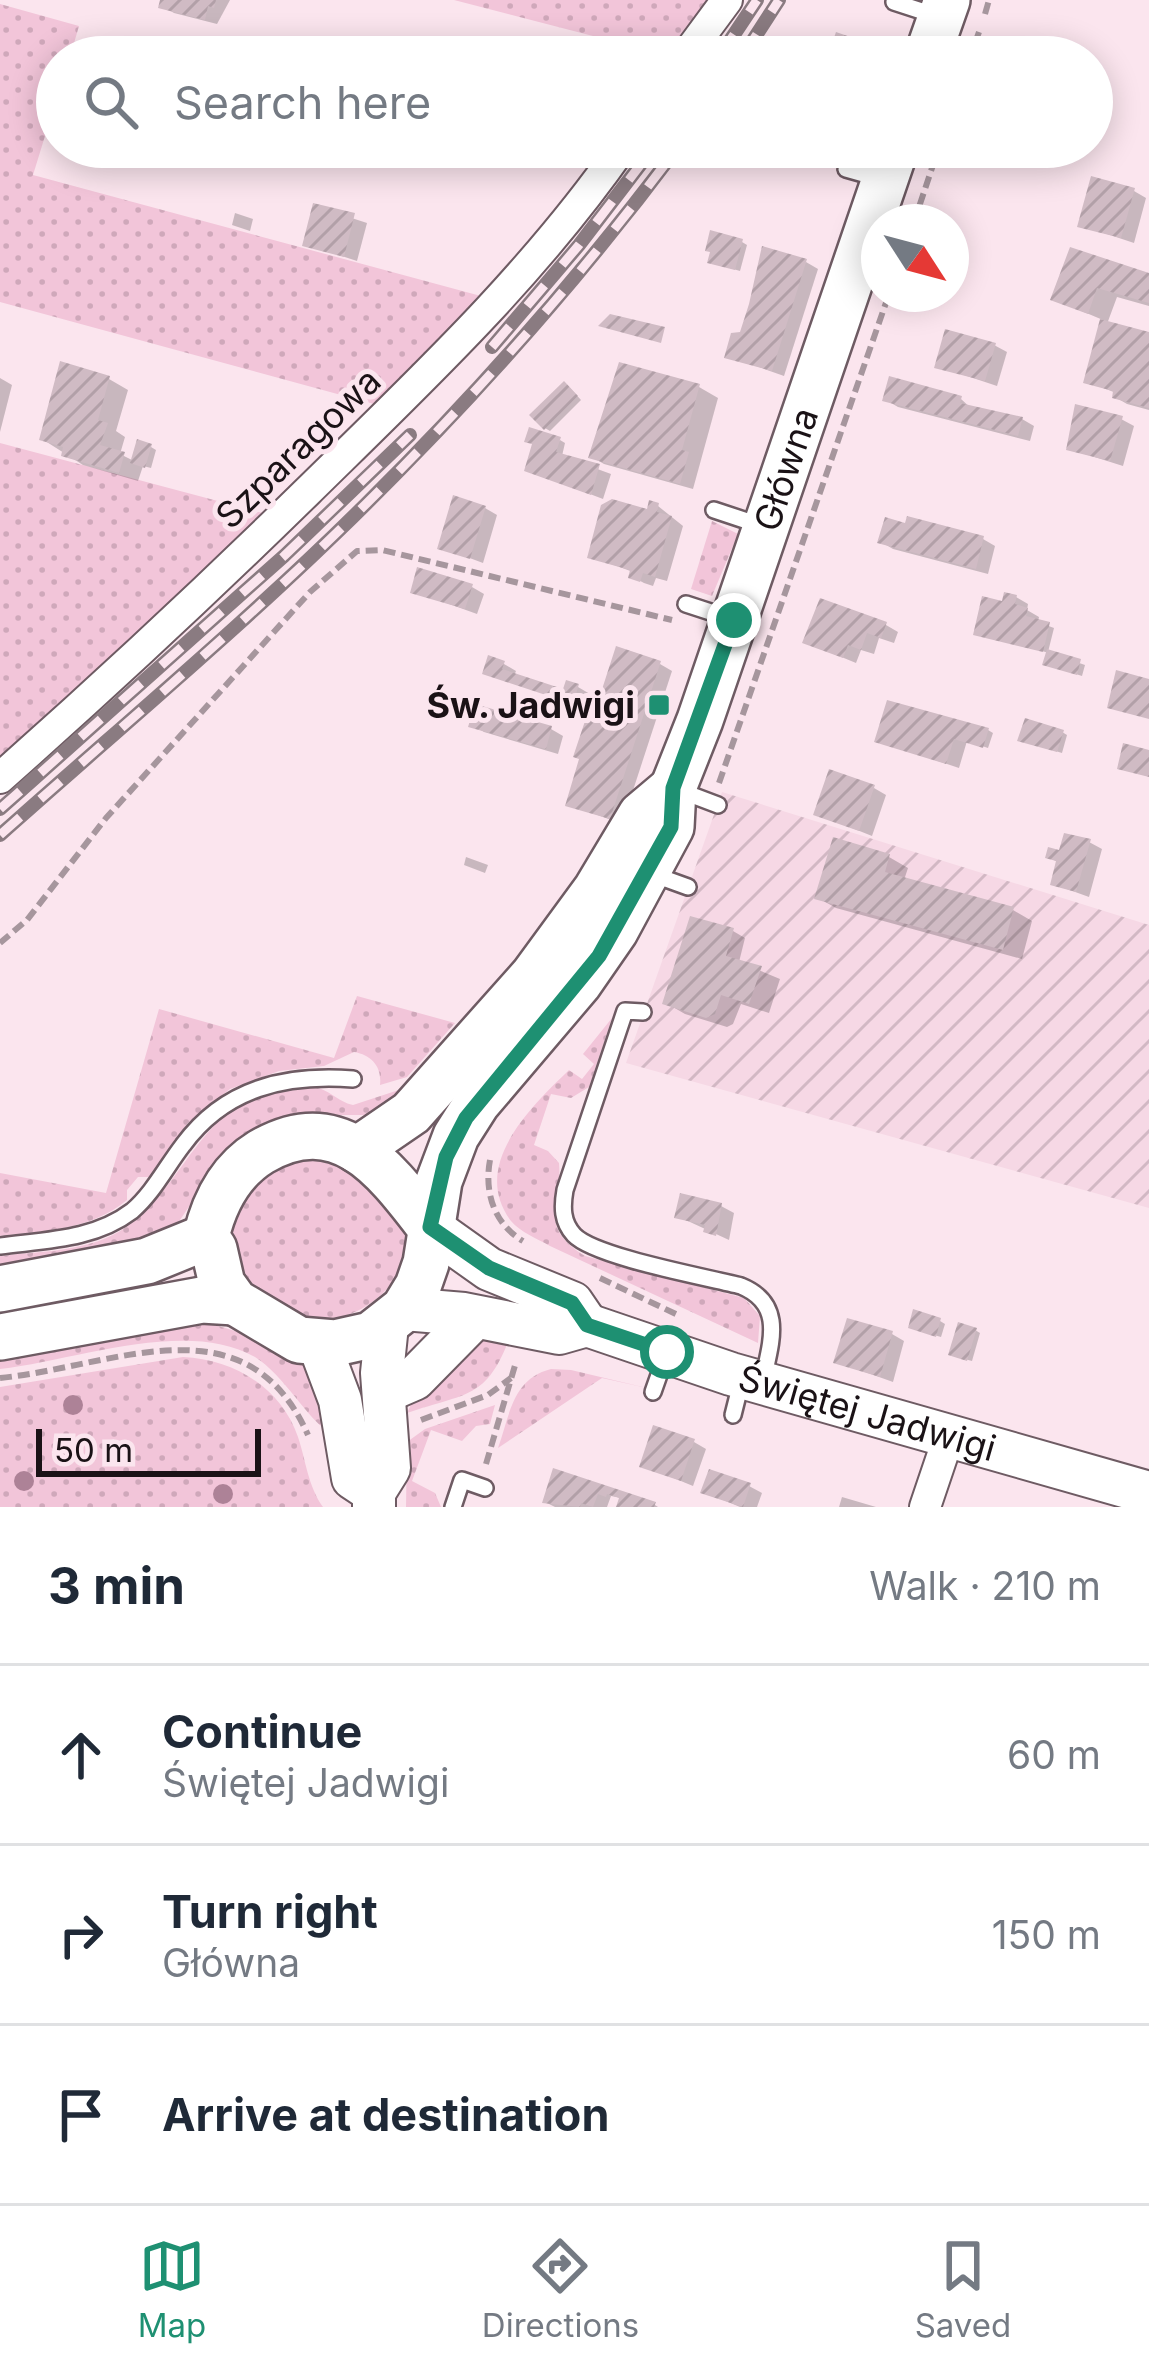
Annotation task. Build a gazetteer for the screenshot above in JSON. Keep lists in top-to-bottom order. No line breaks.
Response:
{"streets":{"main road":["Główna","Świętej Jadwigi"],"street":["Szparagowa"]},"crossings":[["Główna","Świętej Jadwigi"]],"places":{"transit":["Św. Jadwigi"]},"scale_bar":"50 m","north":"bottom right","page":{"search":"Search here","scale":"50 m","heading":["3 min","Walk · 210 m"],"list":[["Continue","Świętej Jadwigi","60 m"],["Turn right","Główna","150 m"],"Arrive at destination"],"nav":["Map","Directions","Saved"]}}
